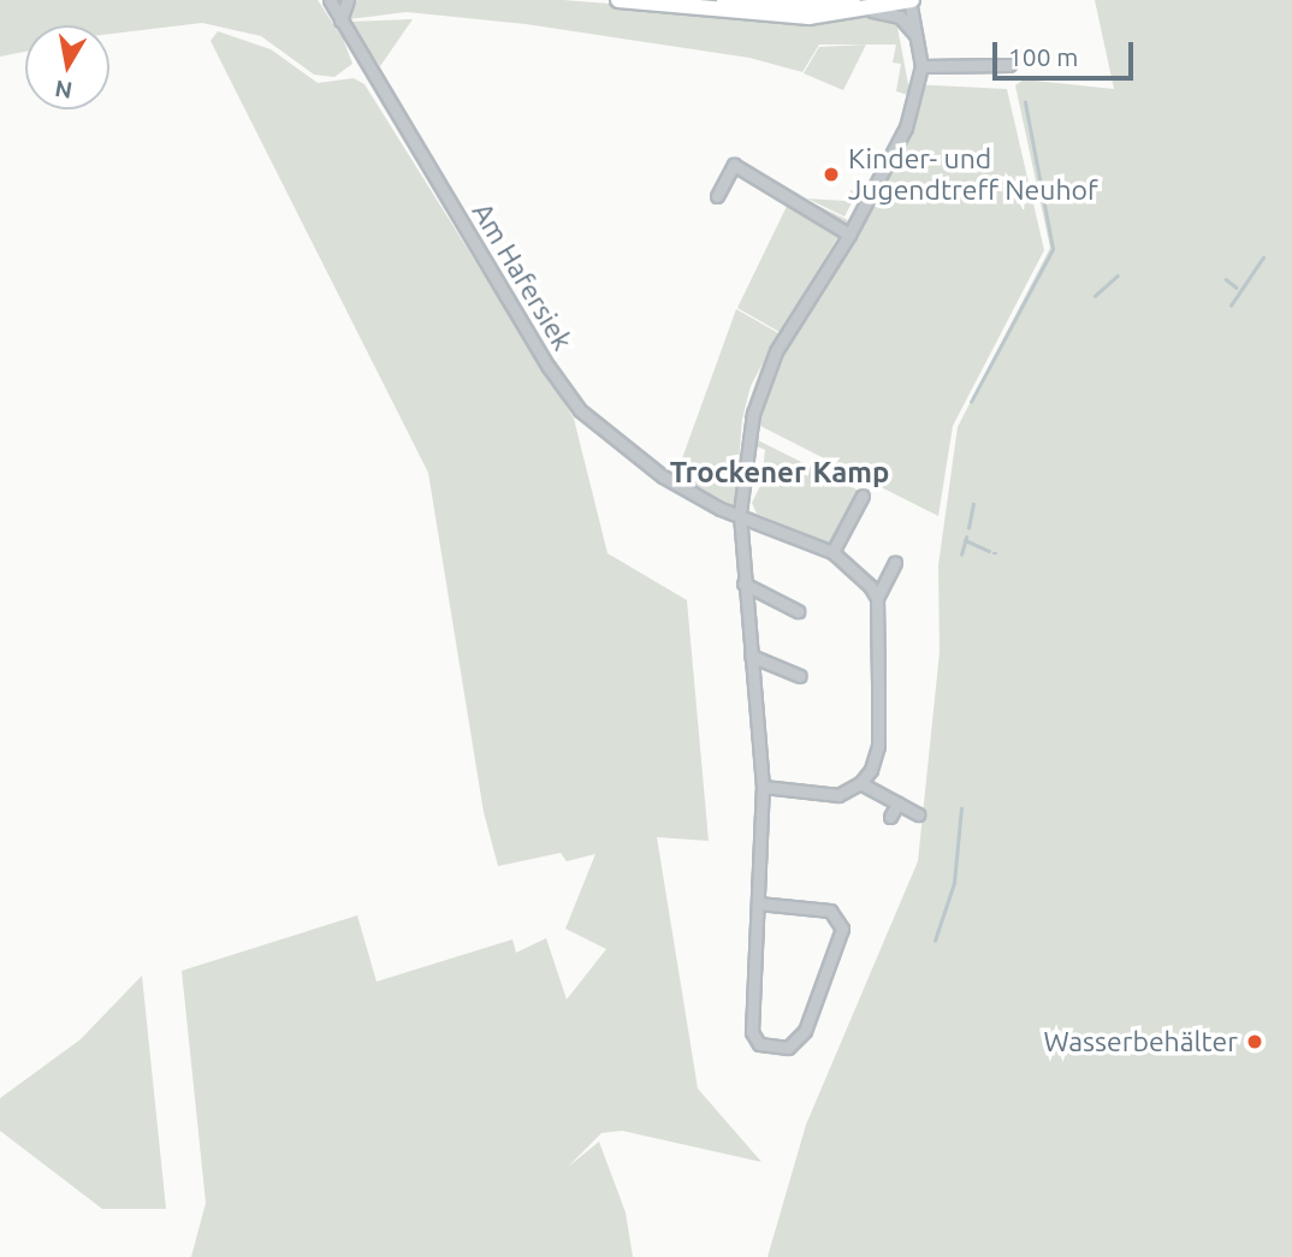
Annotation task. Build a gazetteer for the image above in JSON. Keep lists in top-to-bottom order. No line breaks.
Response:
{"streets":{"street":["Am Hafersiek"]},"districts":["Trockener Kamp"],"places":["Kinder- und Jugendtreff Neuhof","Wasserbehälter"],"scale_bar":"100 m","north":"bottom"}
